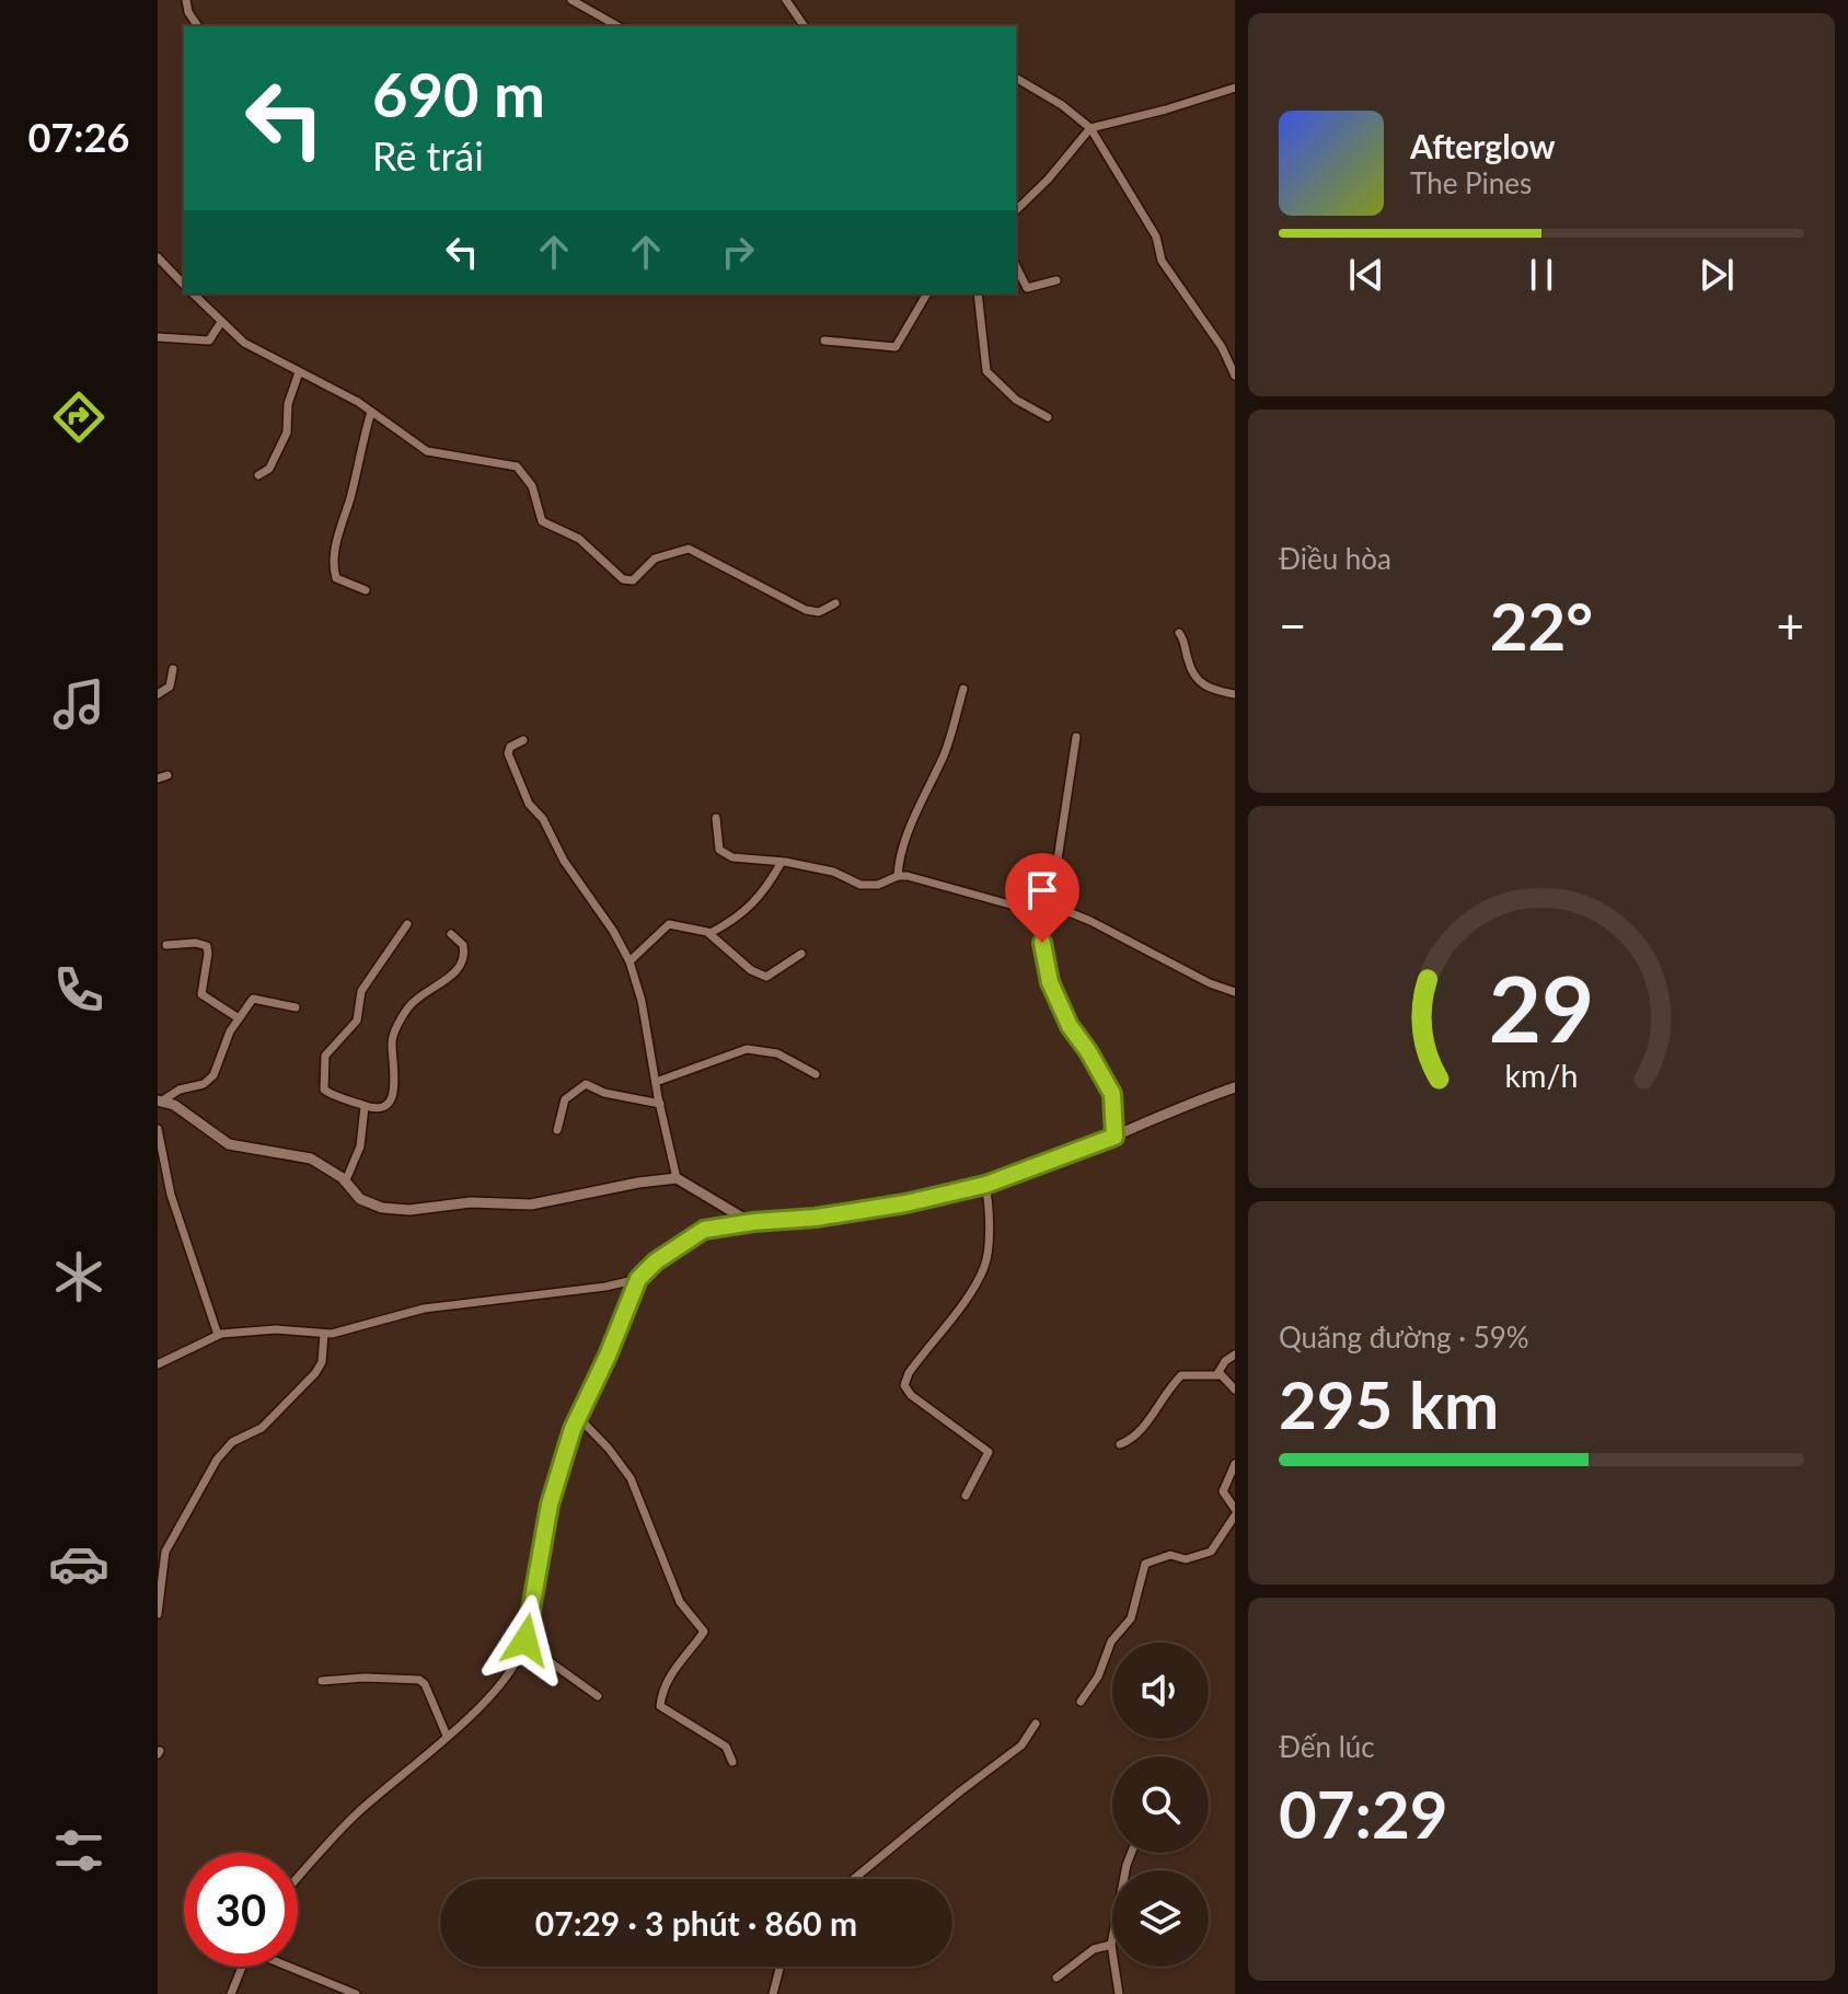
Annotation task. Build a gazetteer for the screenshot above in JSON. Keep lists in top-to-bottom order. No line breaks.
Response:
{"page":{"tabs":"07:26","turn":["690 m","Rẽ trái"],"song":["Afterglow","The Pines"],"tile":["Điều hòa",["Quãng đường · 59%","295 km"],["Đến lúc","07:29"]],"heat":["−","22°","+"],"limit":"30","trip":"07:29 · 3 phút · 860 m","gauge":["29","km/h"]}}
